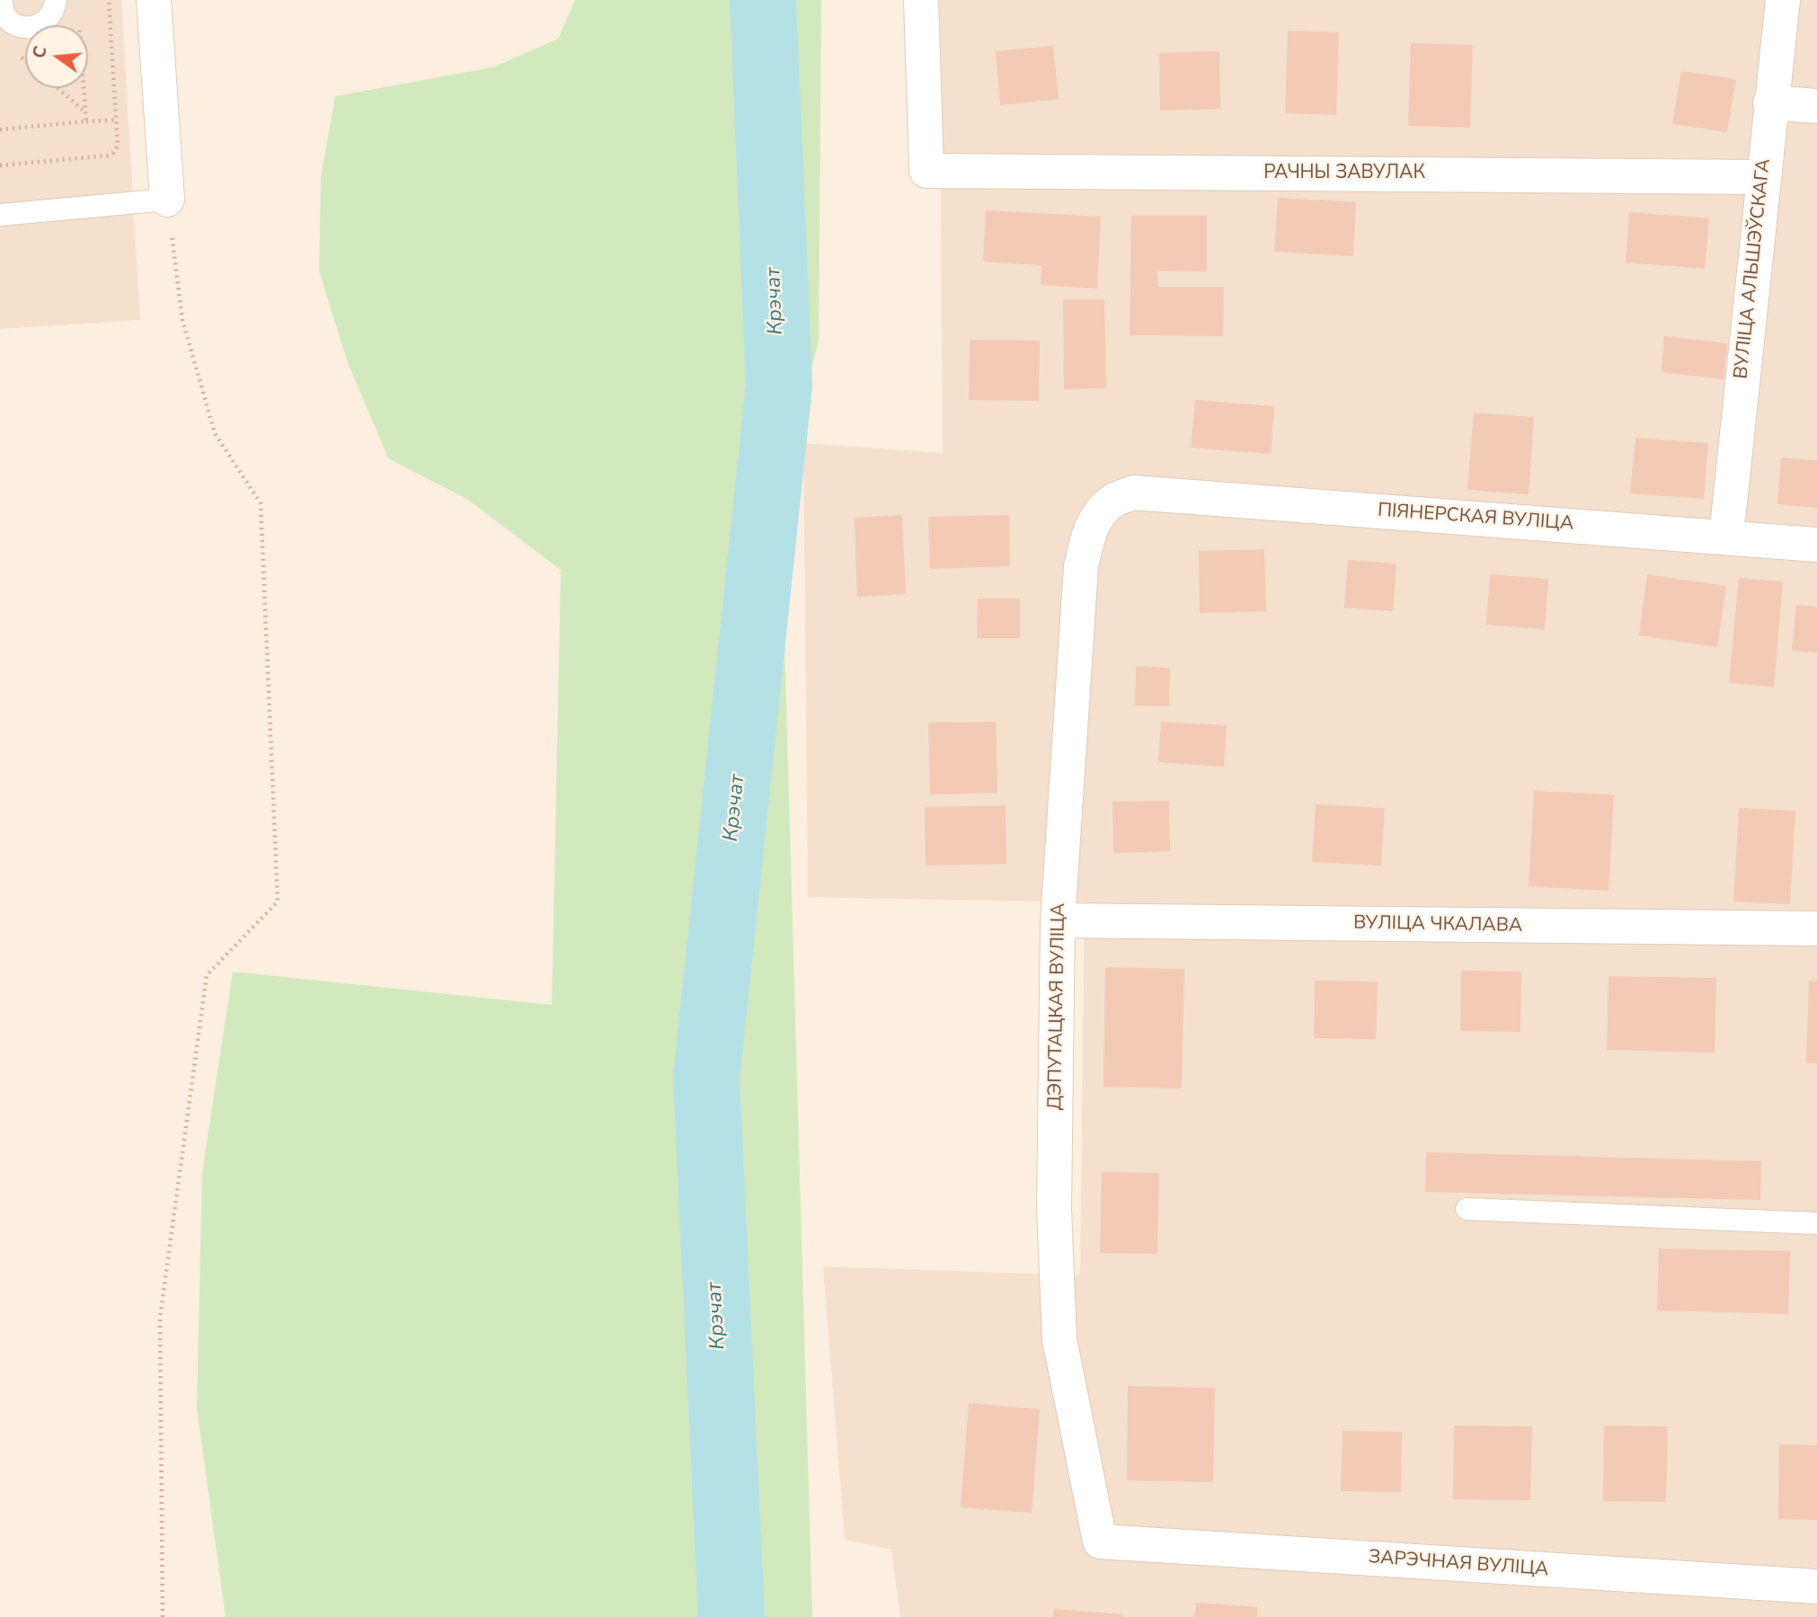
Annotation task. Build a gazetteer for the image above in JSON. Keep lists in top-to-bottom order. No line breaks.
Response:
{"streets":{"street":["РАЧНЫ ЗАВУЛАК","ВУЛІЦА АЛЬШЭЎСКАГА","ПІЯНЕРСКАЯ ВУЛІЦА","ВУЛІЦА ЧКАЛАВА","ДЭПУТАЦКАЯ ВУЛІЦА","ЗАРЭЧНАЯ ВУЛІЦА"]},"crossings":[["РАЧНЫ ЗАВУЛАК","ВУЛІЦА АЛЬШЭЎСКАГА"],["ВУЛІЦА АЛЬШЭЎСКАГА","ПІЯНЕРСКАЯ ВУЛІЦА"],["ПІЯНЕРСКАЯ ВУЛІЦА","ДЭПУТАЦКАЯ ВУЛІЦА"],["ВУЛІЦА ЧКАЛАВА","ДЭПУТАЦКАЯ ВУЛІЦА"],["ДЭПУТАЦКАЯ ВУЛІЦА","ЗАРЭЧНАЯ ВУЛІЦА"]],"water":["Крэчат"],"north":"left"}
